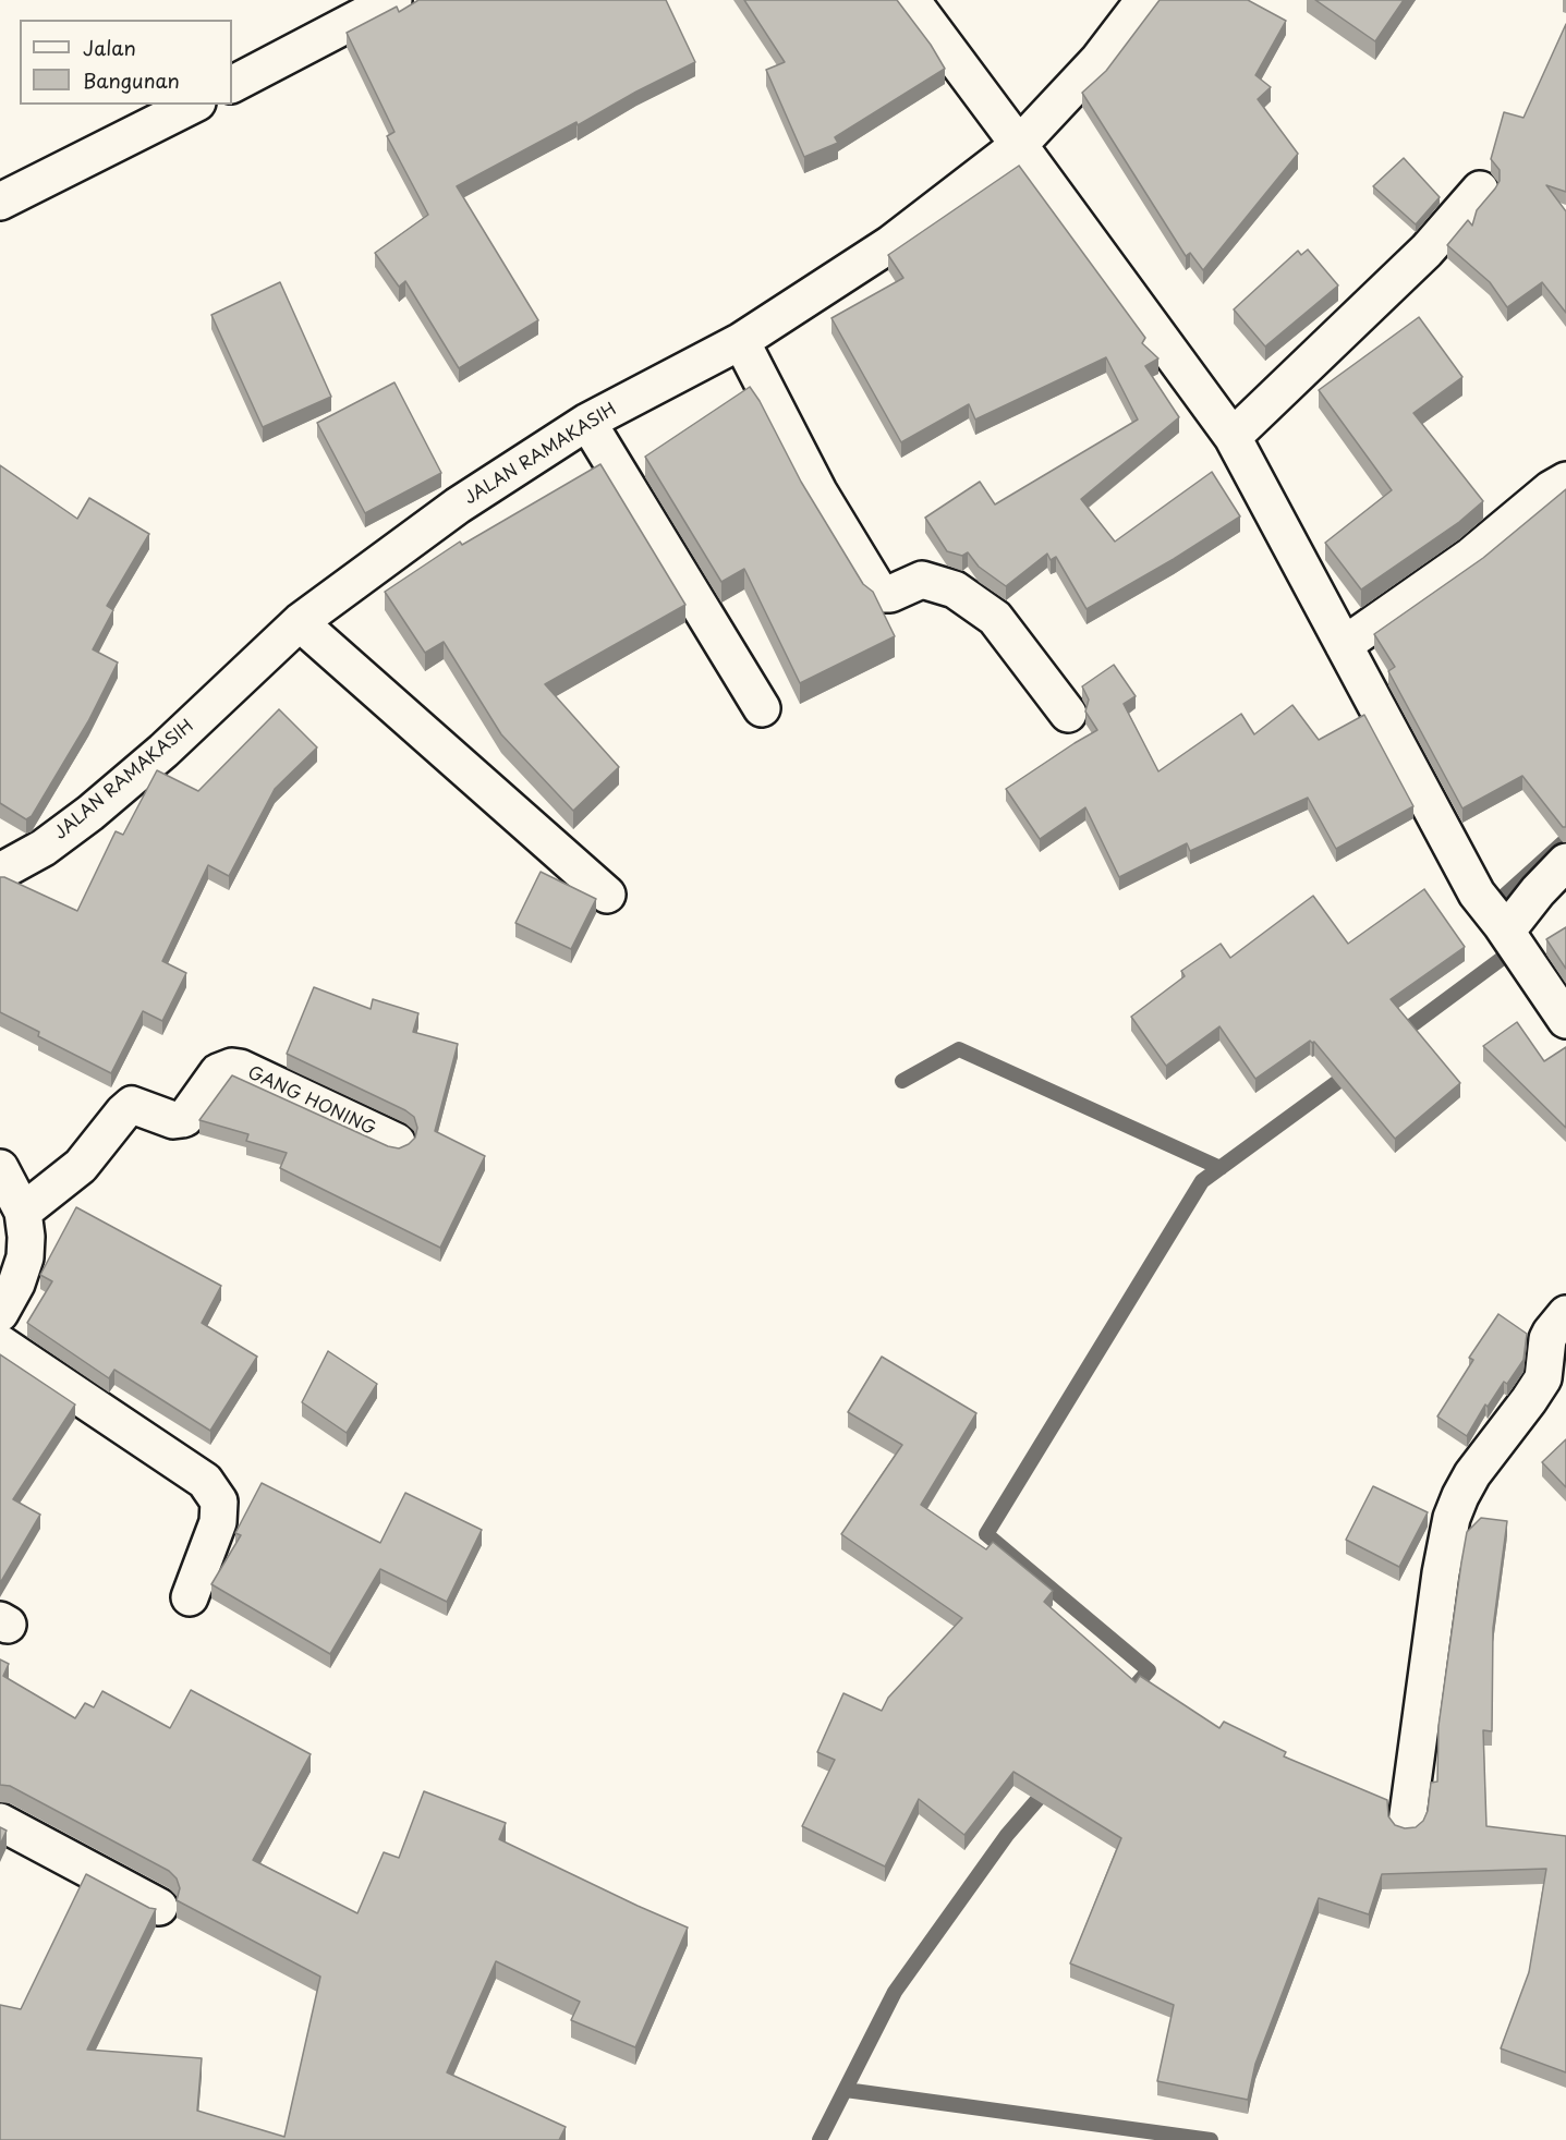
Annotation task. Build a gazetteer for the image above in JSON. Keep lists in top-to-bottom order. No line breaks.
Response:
{"streets":{"street":["JALAN RAMAKASIH","GANG HONING"]},"legend":["Jalan","Bangunan"]}
